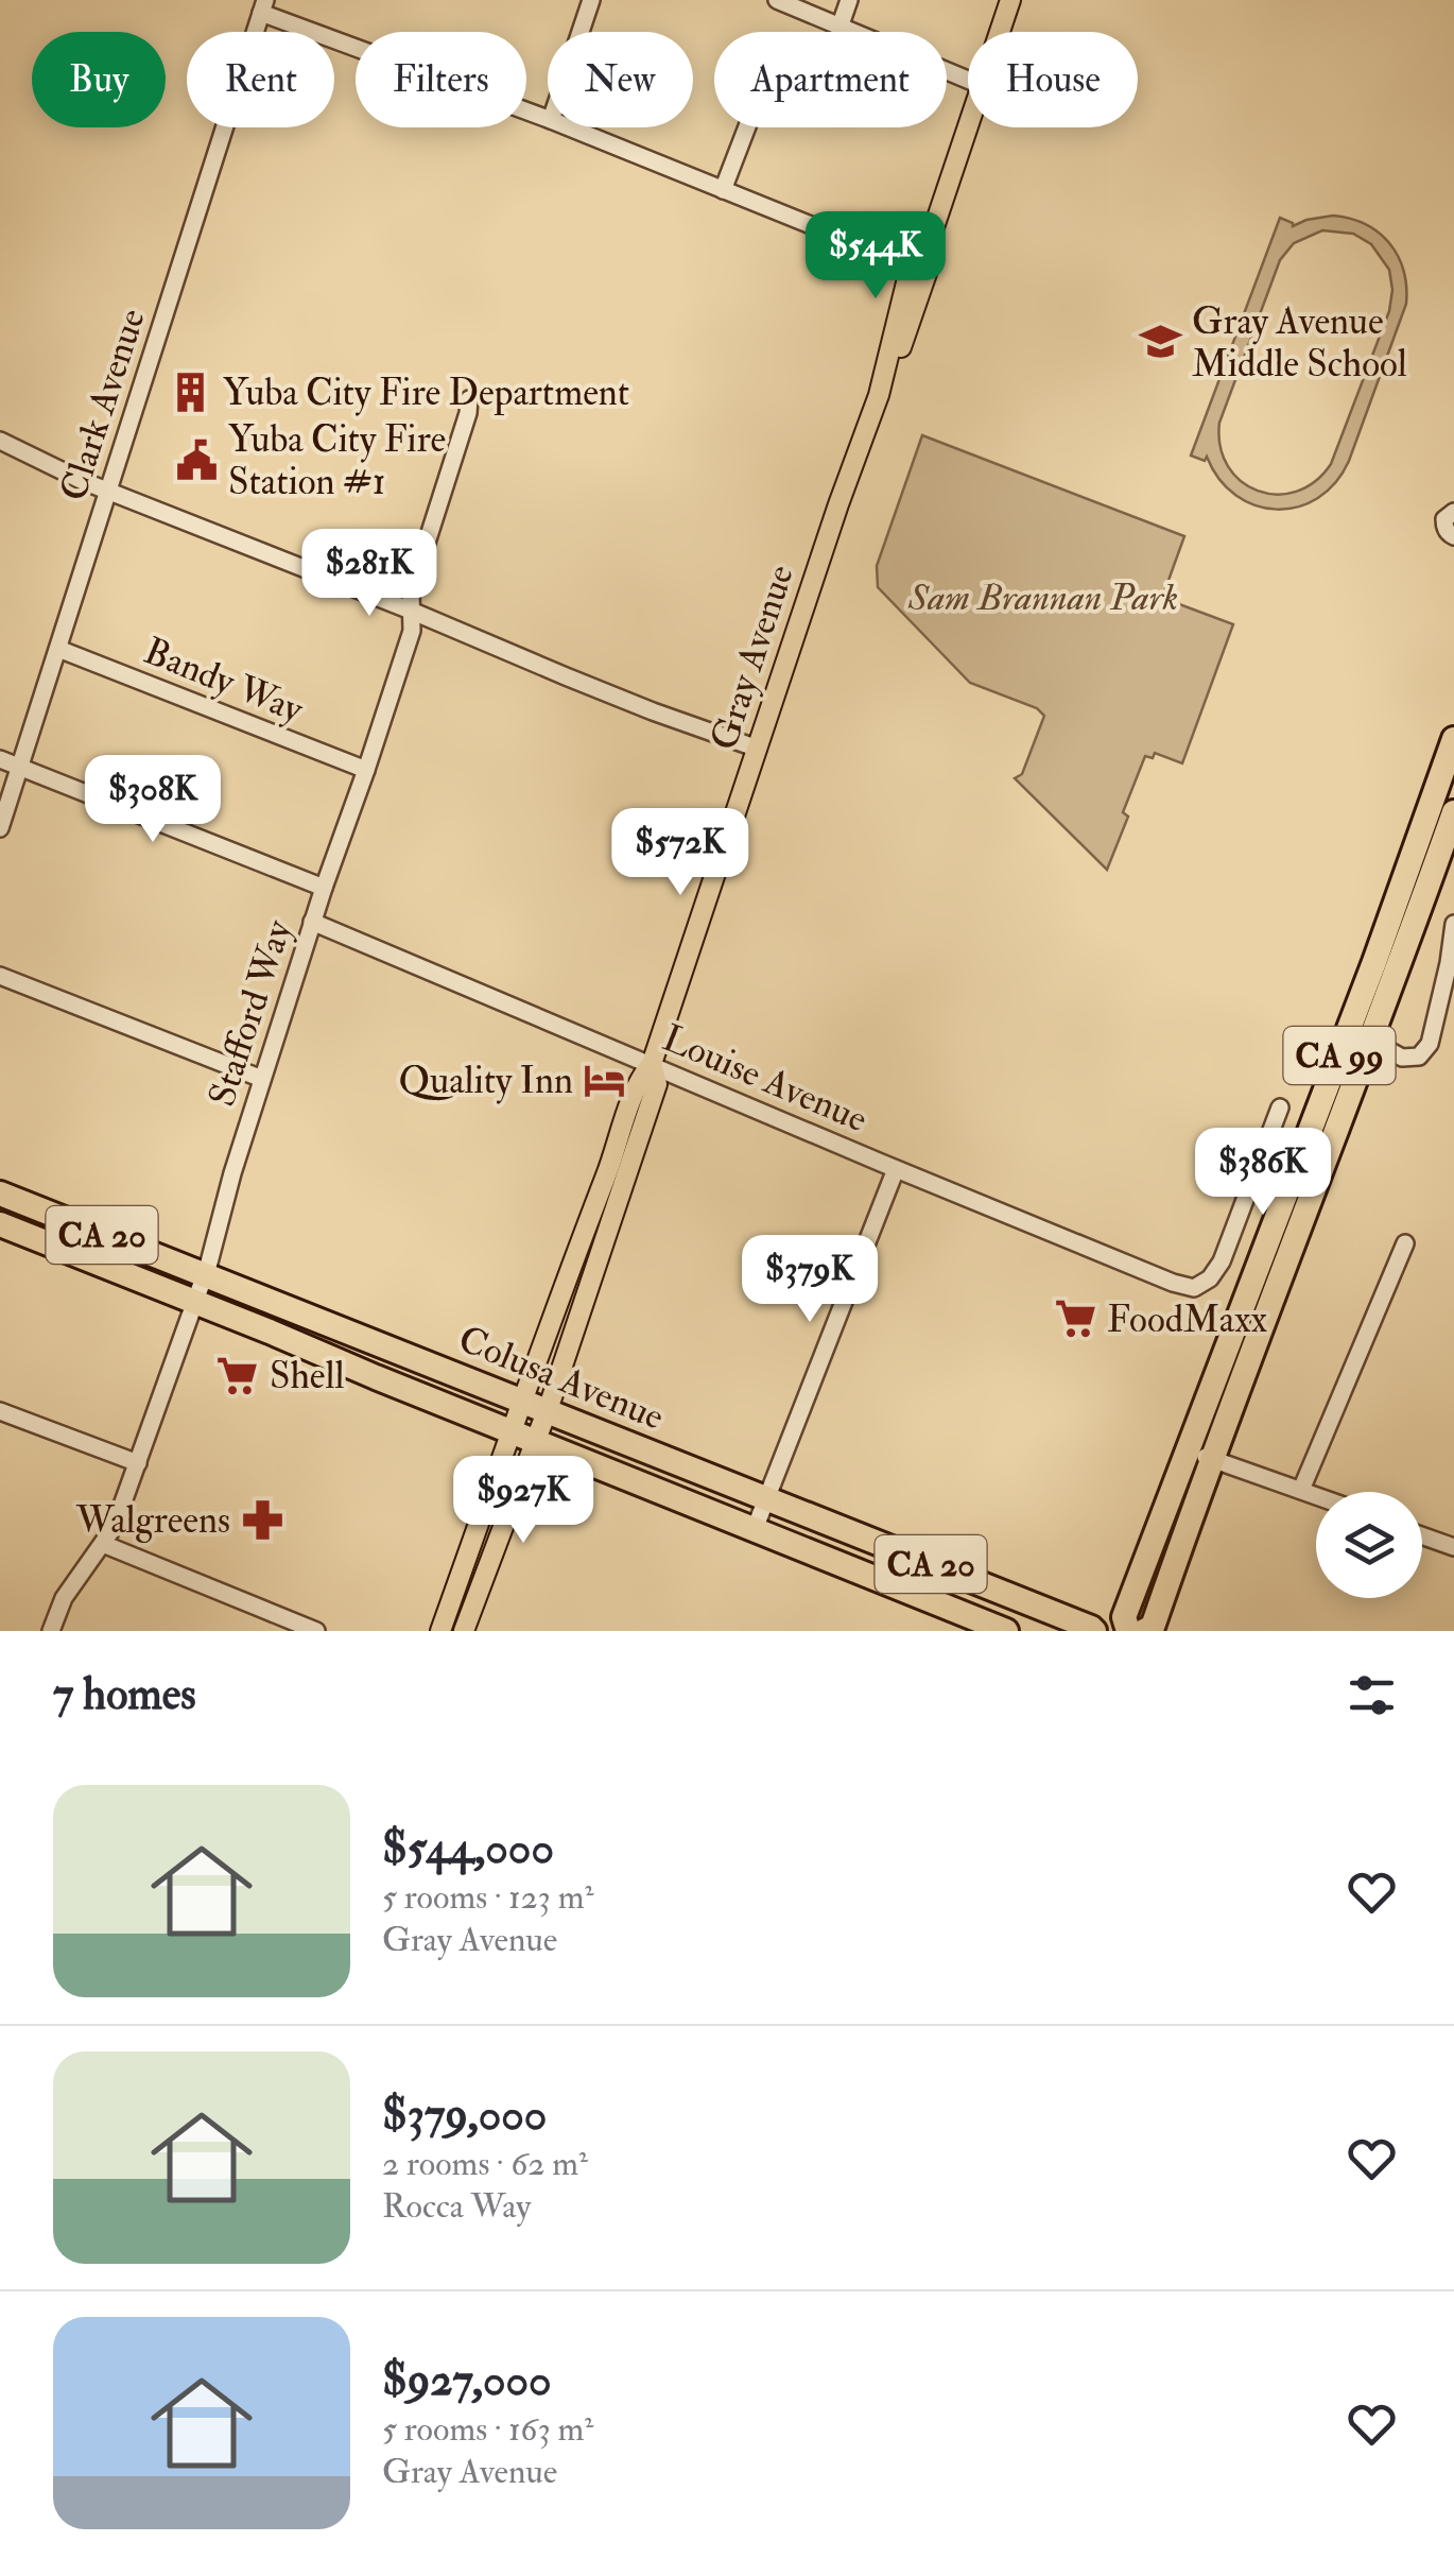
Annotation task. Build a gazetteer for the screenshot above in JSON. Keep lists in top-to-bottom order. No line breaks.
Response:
{"streets":{"highway":["CA 99","CA 20","Colusa Avenue"],"main road":["Gray Avenue"],"street":["Clark Avenue","Bandy Way","Stafford Way","Louise Avenue"]},"crossings":[["Clark Avenue","Bandy Way"],["Gray Avenue","Louise Avenue"],["Gray Avenue","Colusa Avenue"],["Bandy Way","Stafford Way"],["Stafford Way","Louise Avenue"],["Stafford Way","Colusa Avenue"]],"parks":["Sam Brannan Park"],"places":{"school or university":["Gray Avenue Middle School"],"building":["Yuba City Fire Department"],"public building":["Yuba City Fire Station #1"],"hotel":["Quality Inn"],"supermarket":["FoodMaxx","Shell"],"pharmacy":["Walgreens"]},"page":{"chip":["Buy","Rent","Filters","New","Apartment","House"],"price":["$544K","$281K","$308K","$572K","$386K","$379K","$927K"],"heading":"7 homes","list":[{"name":"$544,000","note":"5 rooms · 123 m² · Gray Avenue"},{"name":"$379,000","note":"2 rooms · 62 m² · Rocca Way"},{"name":"$927,000","note":"5 rooms · 163 m² · Gray Avenue"}]}}
